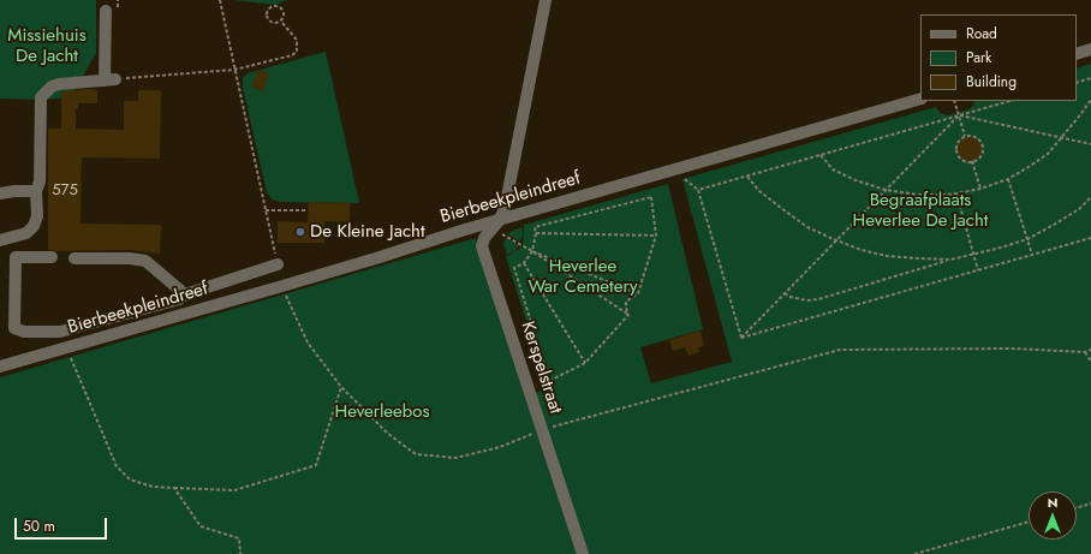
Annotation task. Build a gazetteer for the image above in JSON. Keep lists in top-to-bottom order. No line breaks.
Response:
{"streets":{"street":["Bierbeekpleindreef","Kerspelstraat"]},"crossings":[["Bierbeekpleindreef","Kerspelstraat"]],"parks":["Missiehuis De Jacht","Begraafplaats Heverlee De Jacht","Heverlee War Cemetery","Heverleebos"],"places":["De Kleine Jacht"],"house_numbers":["575"],"legend":["Road","Park","Building"],"scale_bar":"50 m","north":"top"}
